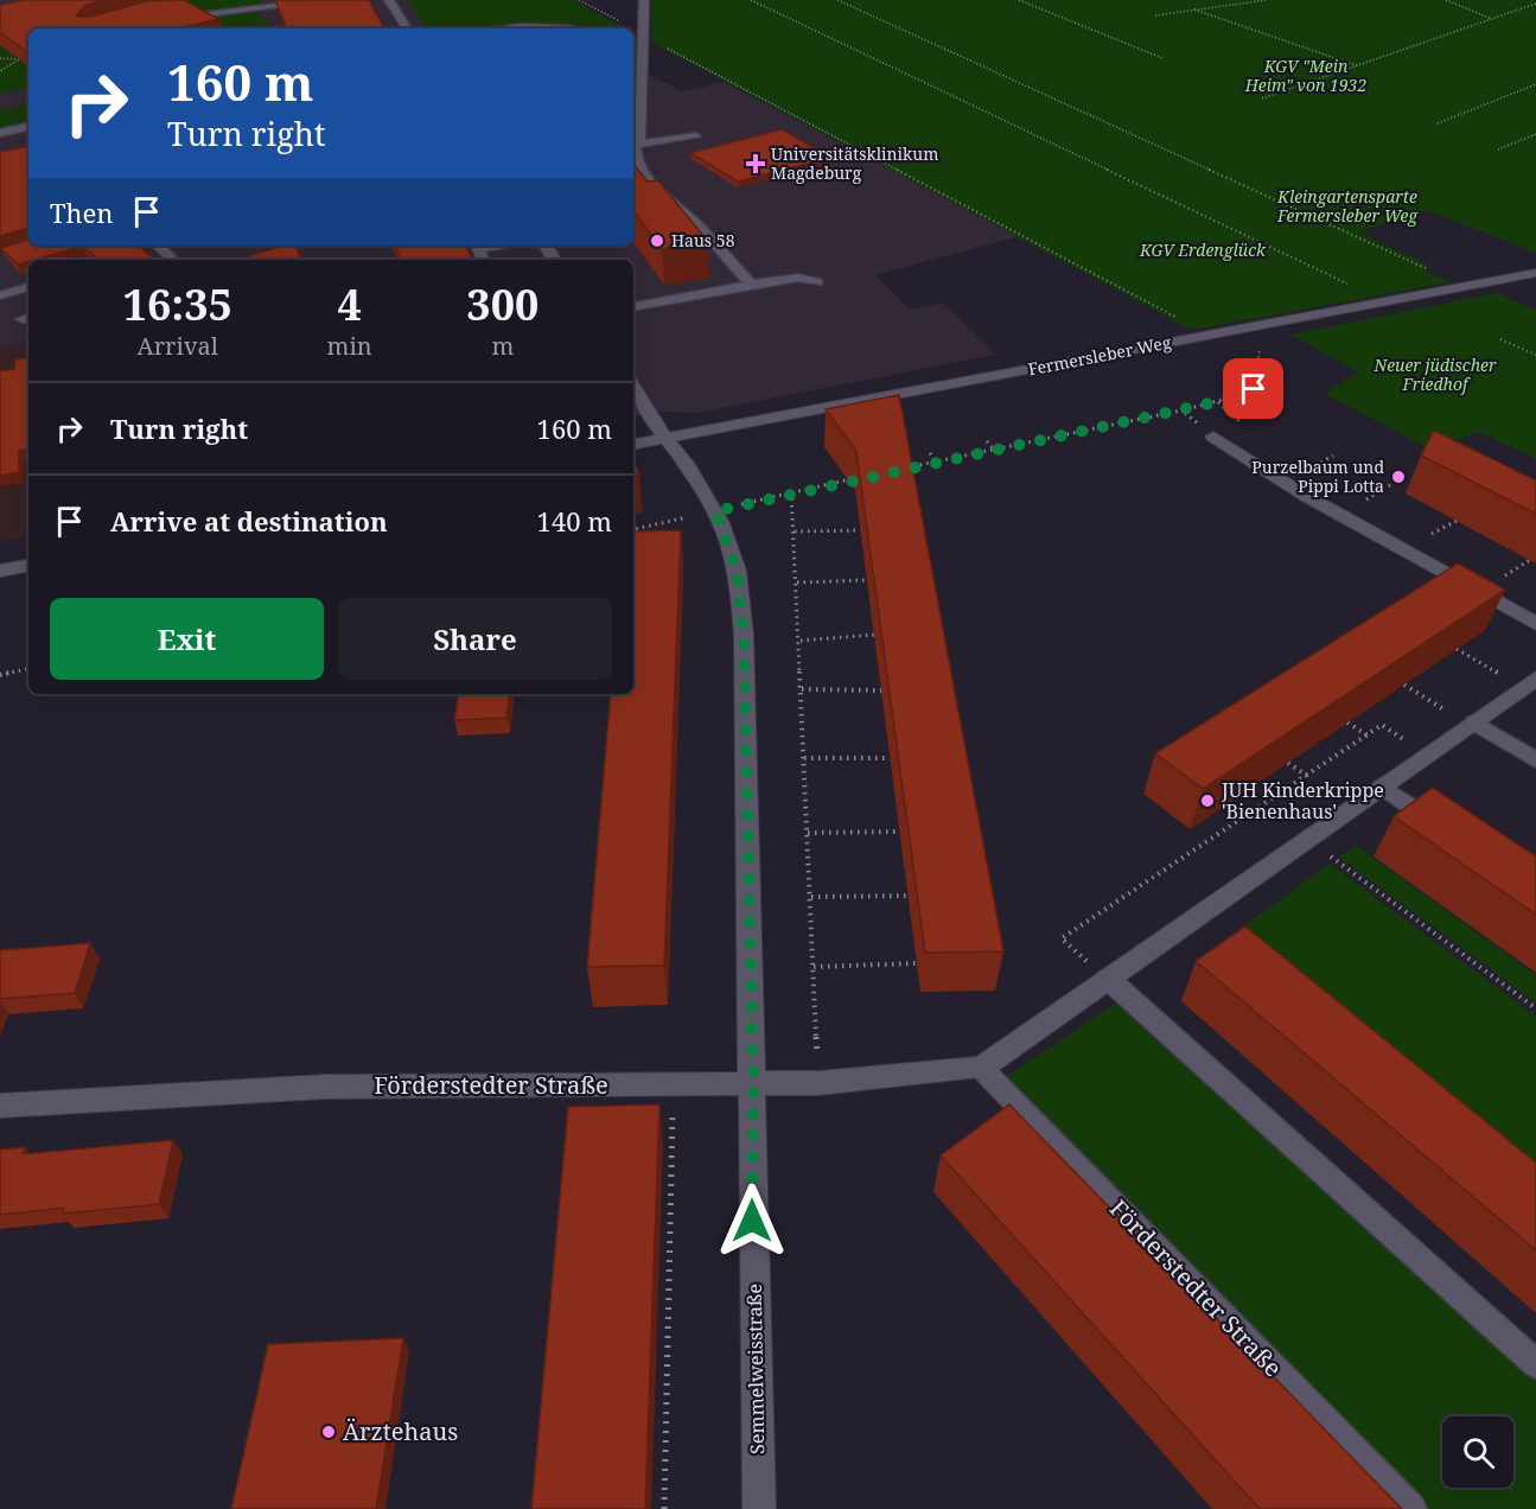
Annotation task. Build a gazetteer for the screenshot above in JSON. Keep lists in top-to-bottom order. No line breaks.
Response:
{"streets":{"street":["Fermersleber Weg","Förderstedter Straße","Semmelweisstraße"]},"crossings":[["Fermersleber Weg","Semmelweisstraße"],["Förderstedter Straße","Semmelweisstraße"]],"parks":["KGV \"Mein Heim\" von 1932","Kleingartensparte Fermersleber Weg","KGV Erdenglück","Neuer jüdischer Friedhof"],"places":{"health":["Universitätsklinikum Magdeburg"],"other":["Haus 58","Purzelbaum und Pippi Lotta","JUH Kinderkrippe 'Bienenhaus'","Ärztehaus"]},"page":{"turn":["160 m","Turn right"],"then":"Then","eta":["16:35","Arrival","4","min","300","m"],"list":[{"name":"Turn right","value":"160 m"},{"name":"Arrive at destination","value":"140 m"}],"buttons":["Exit","Share"]}}
